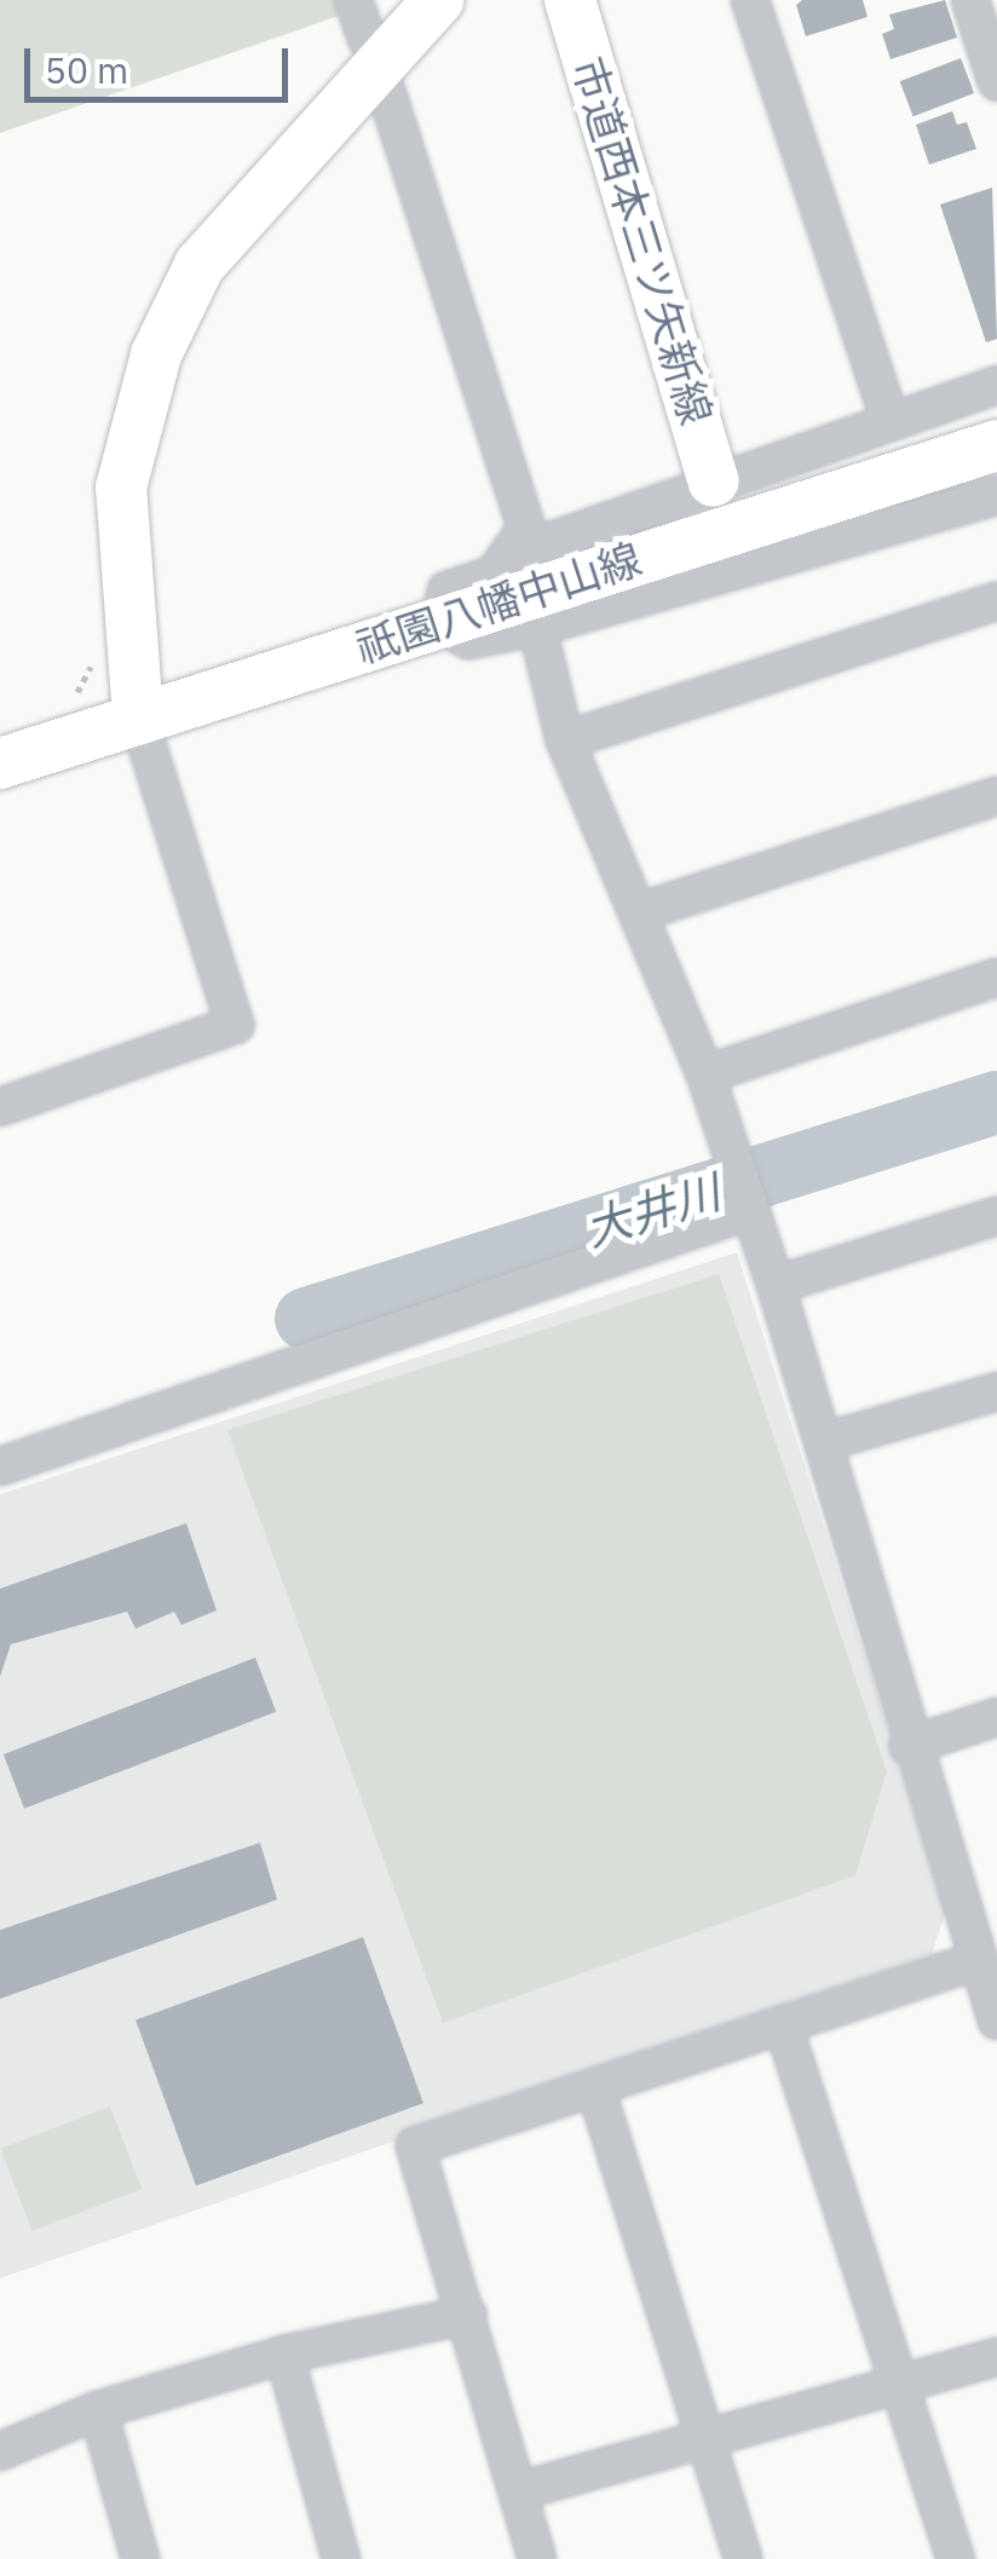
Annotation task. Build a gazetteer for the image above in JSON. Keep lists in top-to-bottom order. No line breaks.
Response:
{"streets":{"street":["市道西本三ツ矢新線","祇園八幡中山線"]},"water":["大井川"],"scale_bar":"50 m"}
